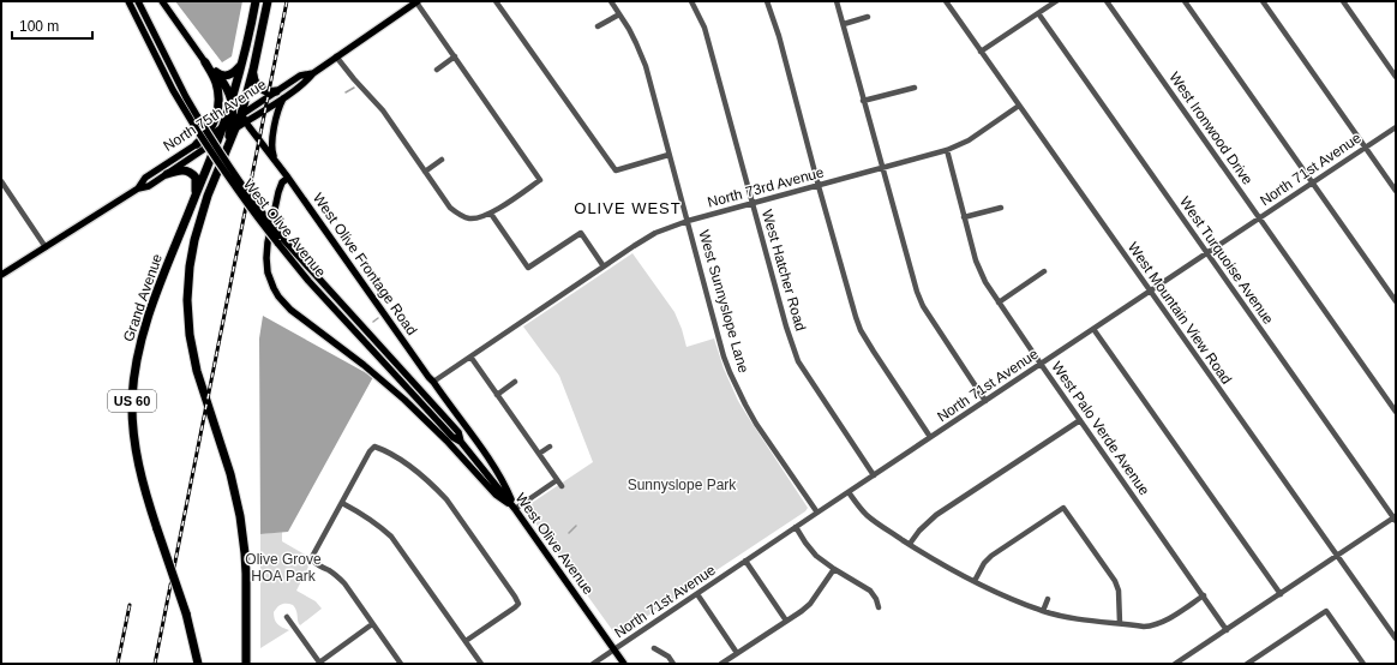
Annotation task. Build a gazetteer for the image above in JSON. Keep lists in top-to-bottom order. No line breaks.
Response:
{"streets":{"highway":["Grand Avenue","US 60"],"main road":["North 75th Avenue","West Olive Avenue","West Olive Frontage Road"],"street":["West Ironwood Drive","North 71st Avenue","North 73rd Avenue","West Turquoise Avenue","West Hatcher Road","West Sunnyslope Lane","West Mountain View Road","West Palo Verde Avenue"]},"crossings":[["North 75th Avenue","West Olive Frontage Road"],["North 75th Avenue","Grand Avenue"],["West Ironwood Drive","North 71st Avenue"],["North 71st Avenue","West Olive Avenue"],["North 71st Avenue","West Turquoise Avenue"],["North 71st Avenue","West Hatcher Road"],["North 71st Avenue","West Sunnyslope Lane"],["North 71st Avenue","West Mountain View Road"],["North 71st Avenue","West Palo Verde Avenue"],["North 73rd Avenue","West Olive Frontage Road"],["North 73rd Avenue","West Hatcher Road"],["North 73rd Avenue","West Sunnyslope Lane"],["North 73rd Avenue","West Mountain View Road"],["North 73rd Avenue","West Palo Verde Avenue"],["West Olive Avenue","West Olive Frontage Road"],["West Olive Frontage Road","Grand Avenue"]],"districts":["OLIVE WEST"],"parks":["Sunnyslope Park","Olive Grove HOA Park"],"scale_bar":"100 m"}
